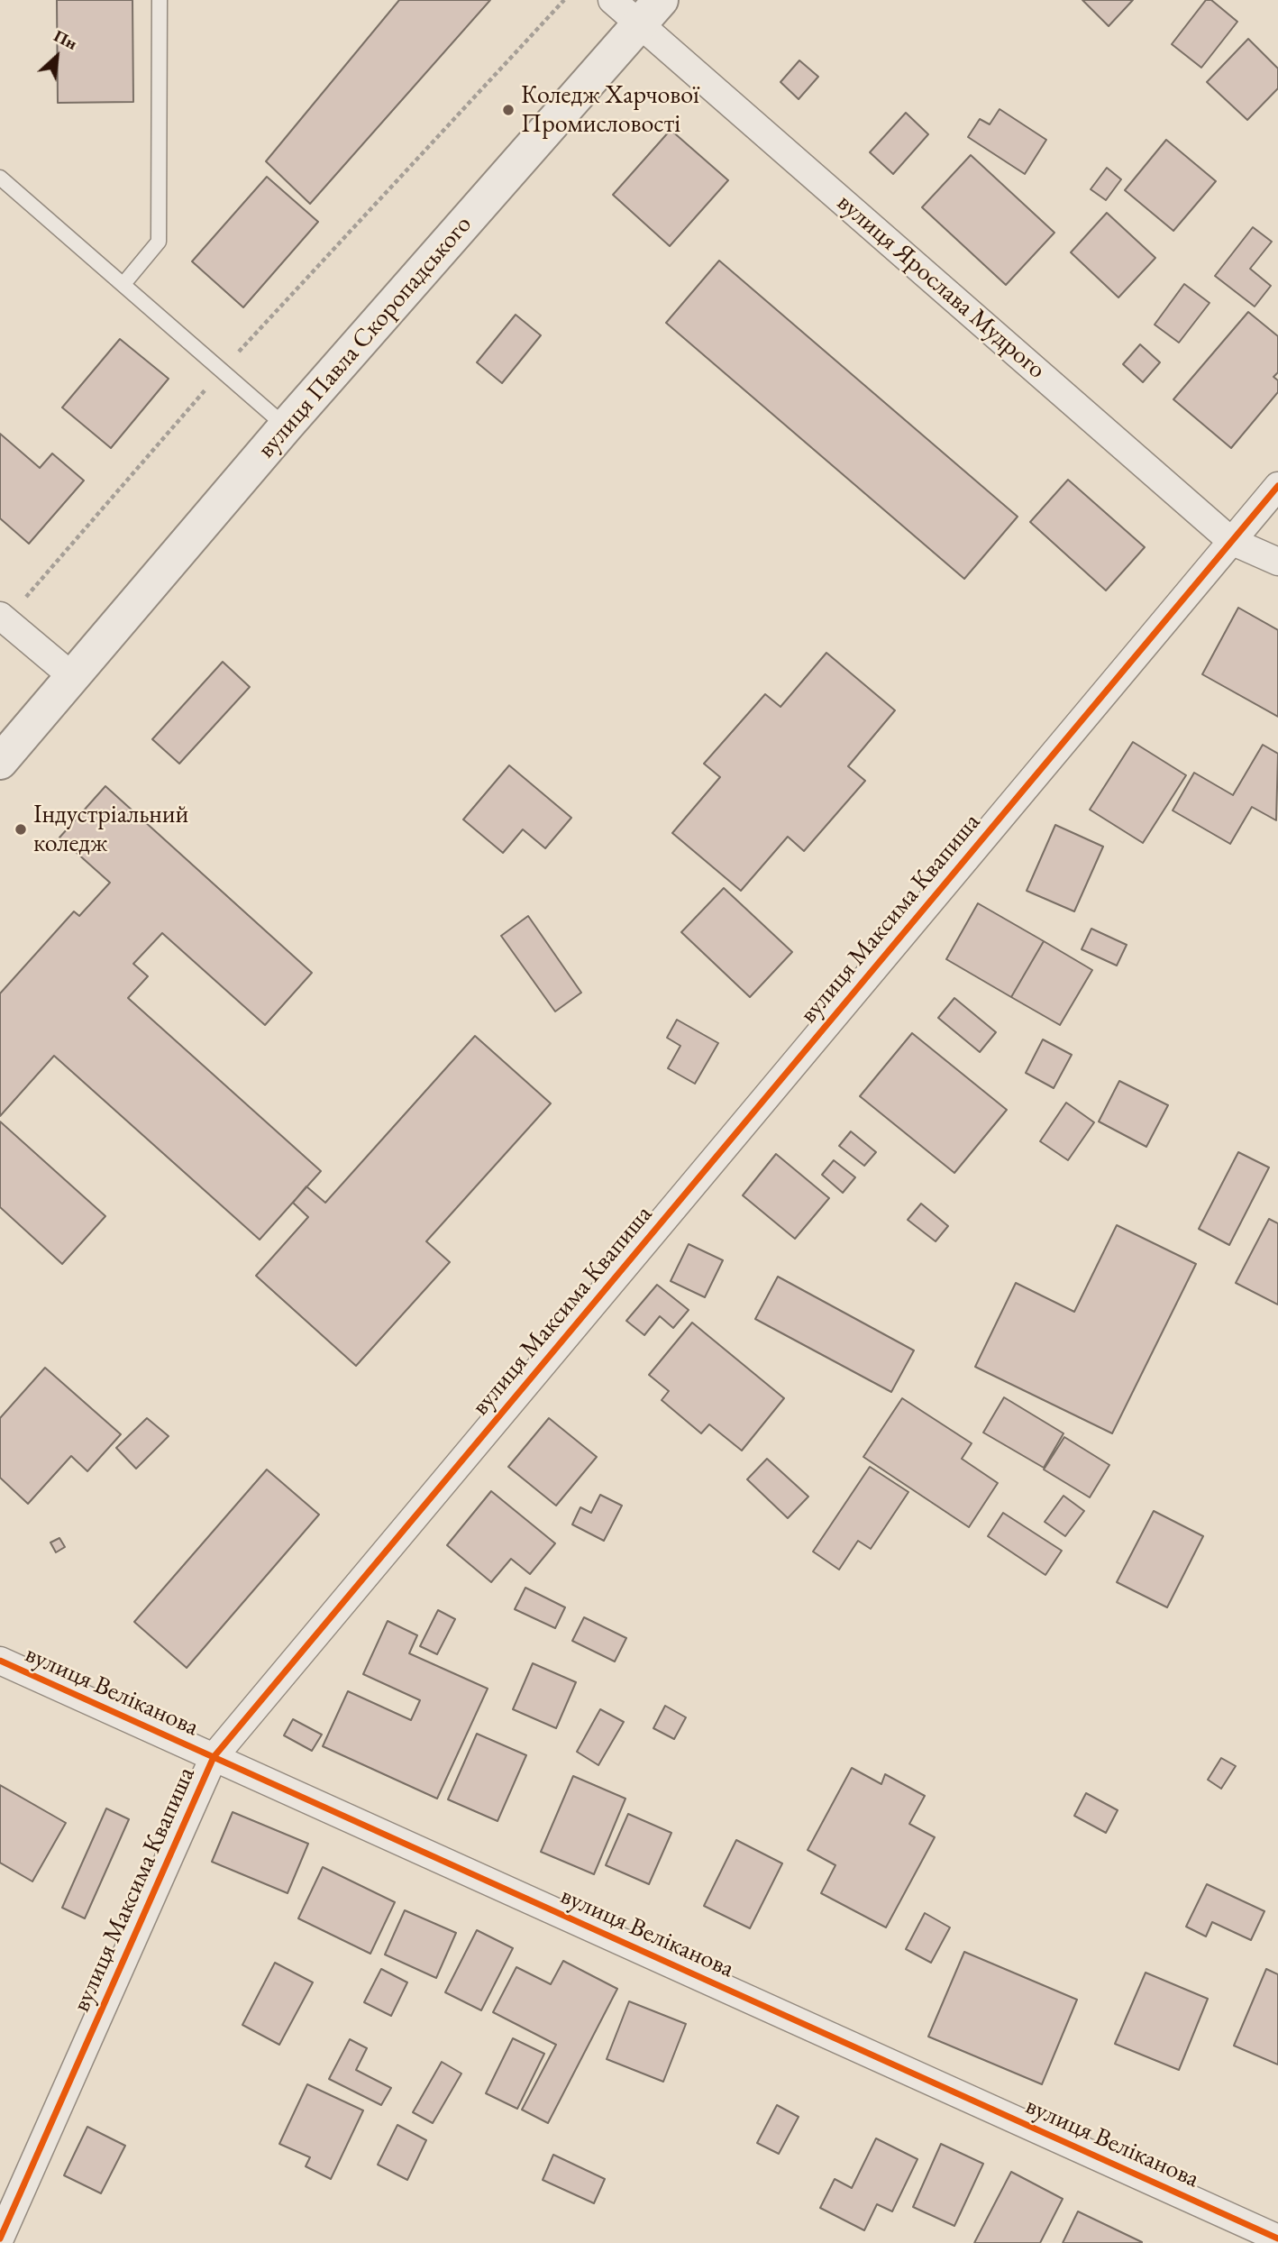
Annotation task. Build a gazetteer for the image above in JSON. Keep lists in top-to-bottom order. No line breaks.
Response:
{"streets":{"street":["вулиця Ярослава Мудрого","вулиця Павла Скоропадського","вулиця Максима Квапиша","вулиця Веліканова"]},"crossings":[["вулиця Ярослава Мудрого","вулиця Павла Скоропадського"],["вулиця Ярослава Мудрого","вулиця Максима Квапиша"],["вулиця Максима Квапиша","вулиця Веліканова"]],"places":["Коледж Харчової Промисловості","Індустріальний коледж"],"north":"top right"}
